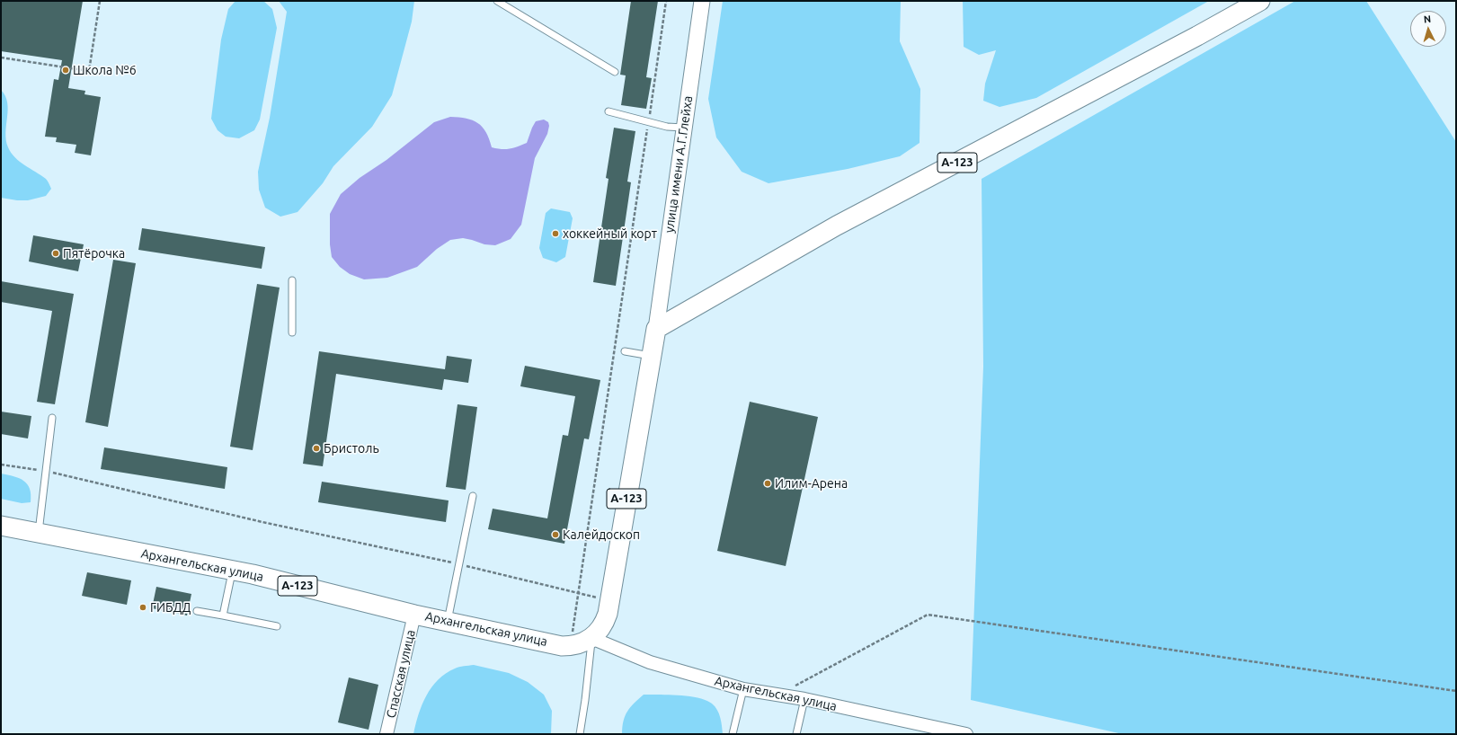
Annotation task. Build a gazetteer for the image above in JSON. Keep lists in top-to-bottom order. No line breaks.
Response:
{"streets":{"main road":["А-123","Архангельская улица"],"street":["улица имени А.Г.Глейха","Спасская улица"]},"crossings":[["А-123","улица имени А.Г.Глейха"],["А-123","Архангельская улица"],["Архангельская улица","Спасская улица"]],"places":["Школа №6","хоккейный корт","Пятёрочка","Бристоль","Илим-Арена","Калейдоскоп","ГИБДД"],"north":"top"}
